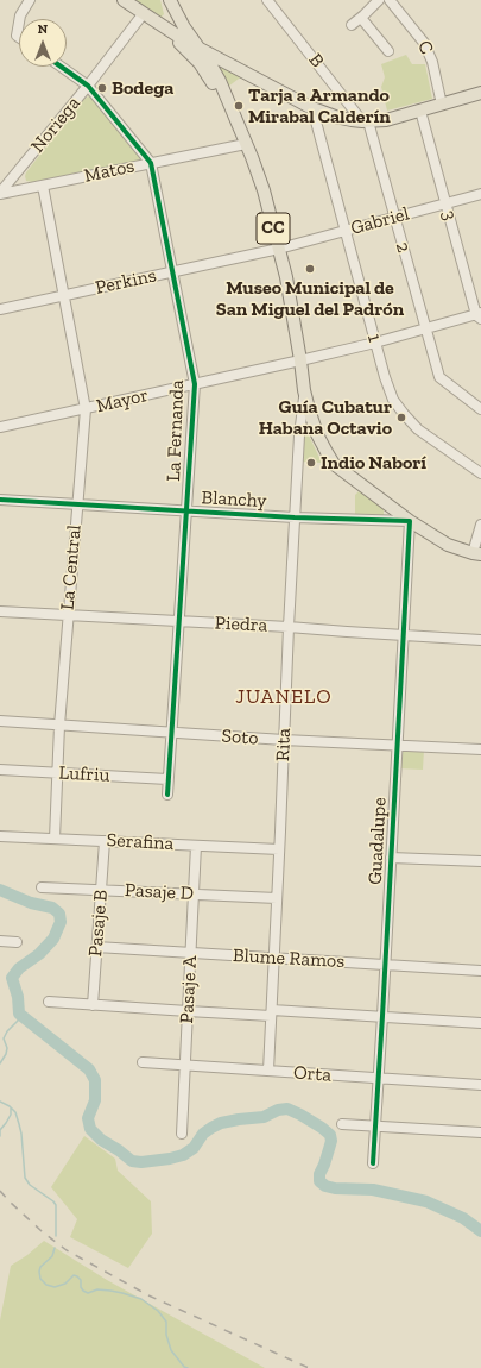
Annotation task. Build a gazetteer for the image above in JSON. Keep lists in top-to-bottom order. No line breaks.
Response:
{"streets":{"main road":["CC"],"street":["C","B","Noriega","Matos","3","Gabriel","2","Perkins","1","Mayor","La Fernanda","Blanchy","La Central","Piedra","Soto","Rita","Lufriu","Guadalupe","Serafina","Pasaje D","Pasaje B","Blume Ramos","Pasaje A","Orta"]},"crossings":[["B","2"],["Noriega","Matos"],["Noriega","CC"],["Noriega","La Fernanda"],["Matos","CC"],["Matos","La Fernanda"],["Matos","La Central"],["3","Gabriel"],["3","Mayor"],["Gabriel","CC"],["Gabriel","2"],["Gabriel","Perkins"],["Gabriel","1"],["CC","Perkins"],["CC","Mayor"],["CC","Blanchy"],["CC","Rita"],["CC","Guadalupe"],["2","Mayor"],["Perkins","La Fernanda"],["Perkins","La Central"],["1","Mayor"],["Mayor","La Fernanda"],["Mayor","La Central"],["La Fernanda","Blanchy"],["La Fernanda","Piedra"],["La Fernanda","Soto"],["La Fernanda","Lufriu"],["Blanchy","La Central"],["Blanchy","Rita"],["Blanchy","Guadalupe"],["La Central","Piedra"],["La Central","Soto"],["La Central","Lufriu"],["La Central","Serafina"],["Piedra","Rita"],["Piedra","Guadalupe"],["Soto","Rita"],["Soto","Guadalupe"],["Rita","Serafina"],["Rita","Pasaje D"],["Rita","Blume Ramos"],["Rita","Orta"],["Guadalupe","Blume Ramos"],["Guadalupe","Orta"],["Serafina","Pasaje B"],["Serafina","Pasaje A"],["Pasaje D","Pasaje B"],["Pasaje D","Pasaje A"],["Pasaje B","Blume Ramos"],["Blume Ramos","Pasaje A"],["Pasaje A","Orta"]],"districts":["JUANELO"],"places":["Bodega","Tarja a Armando Mirabal Calderín","Museo Municipal de San Miguel del Padrón","Guía Cubatur Habana Octavio","Indio Naborí"],"north":"top"}
